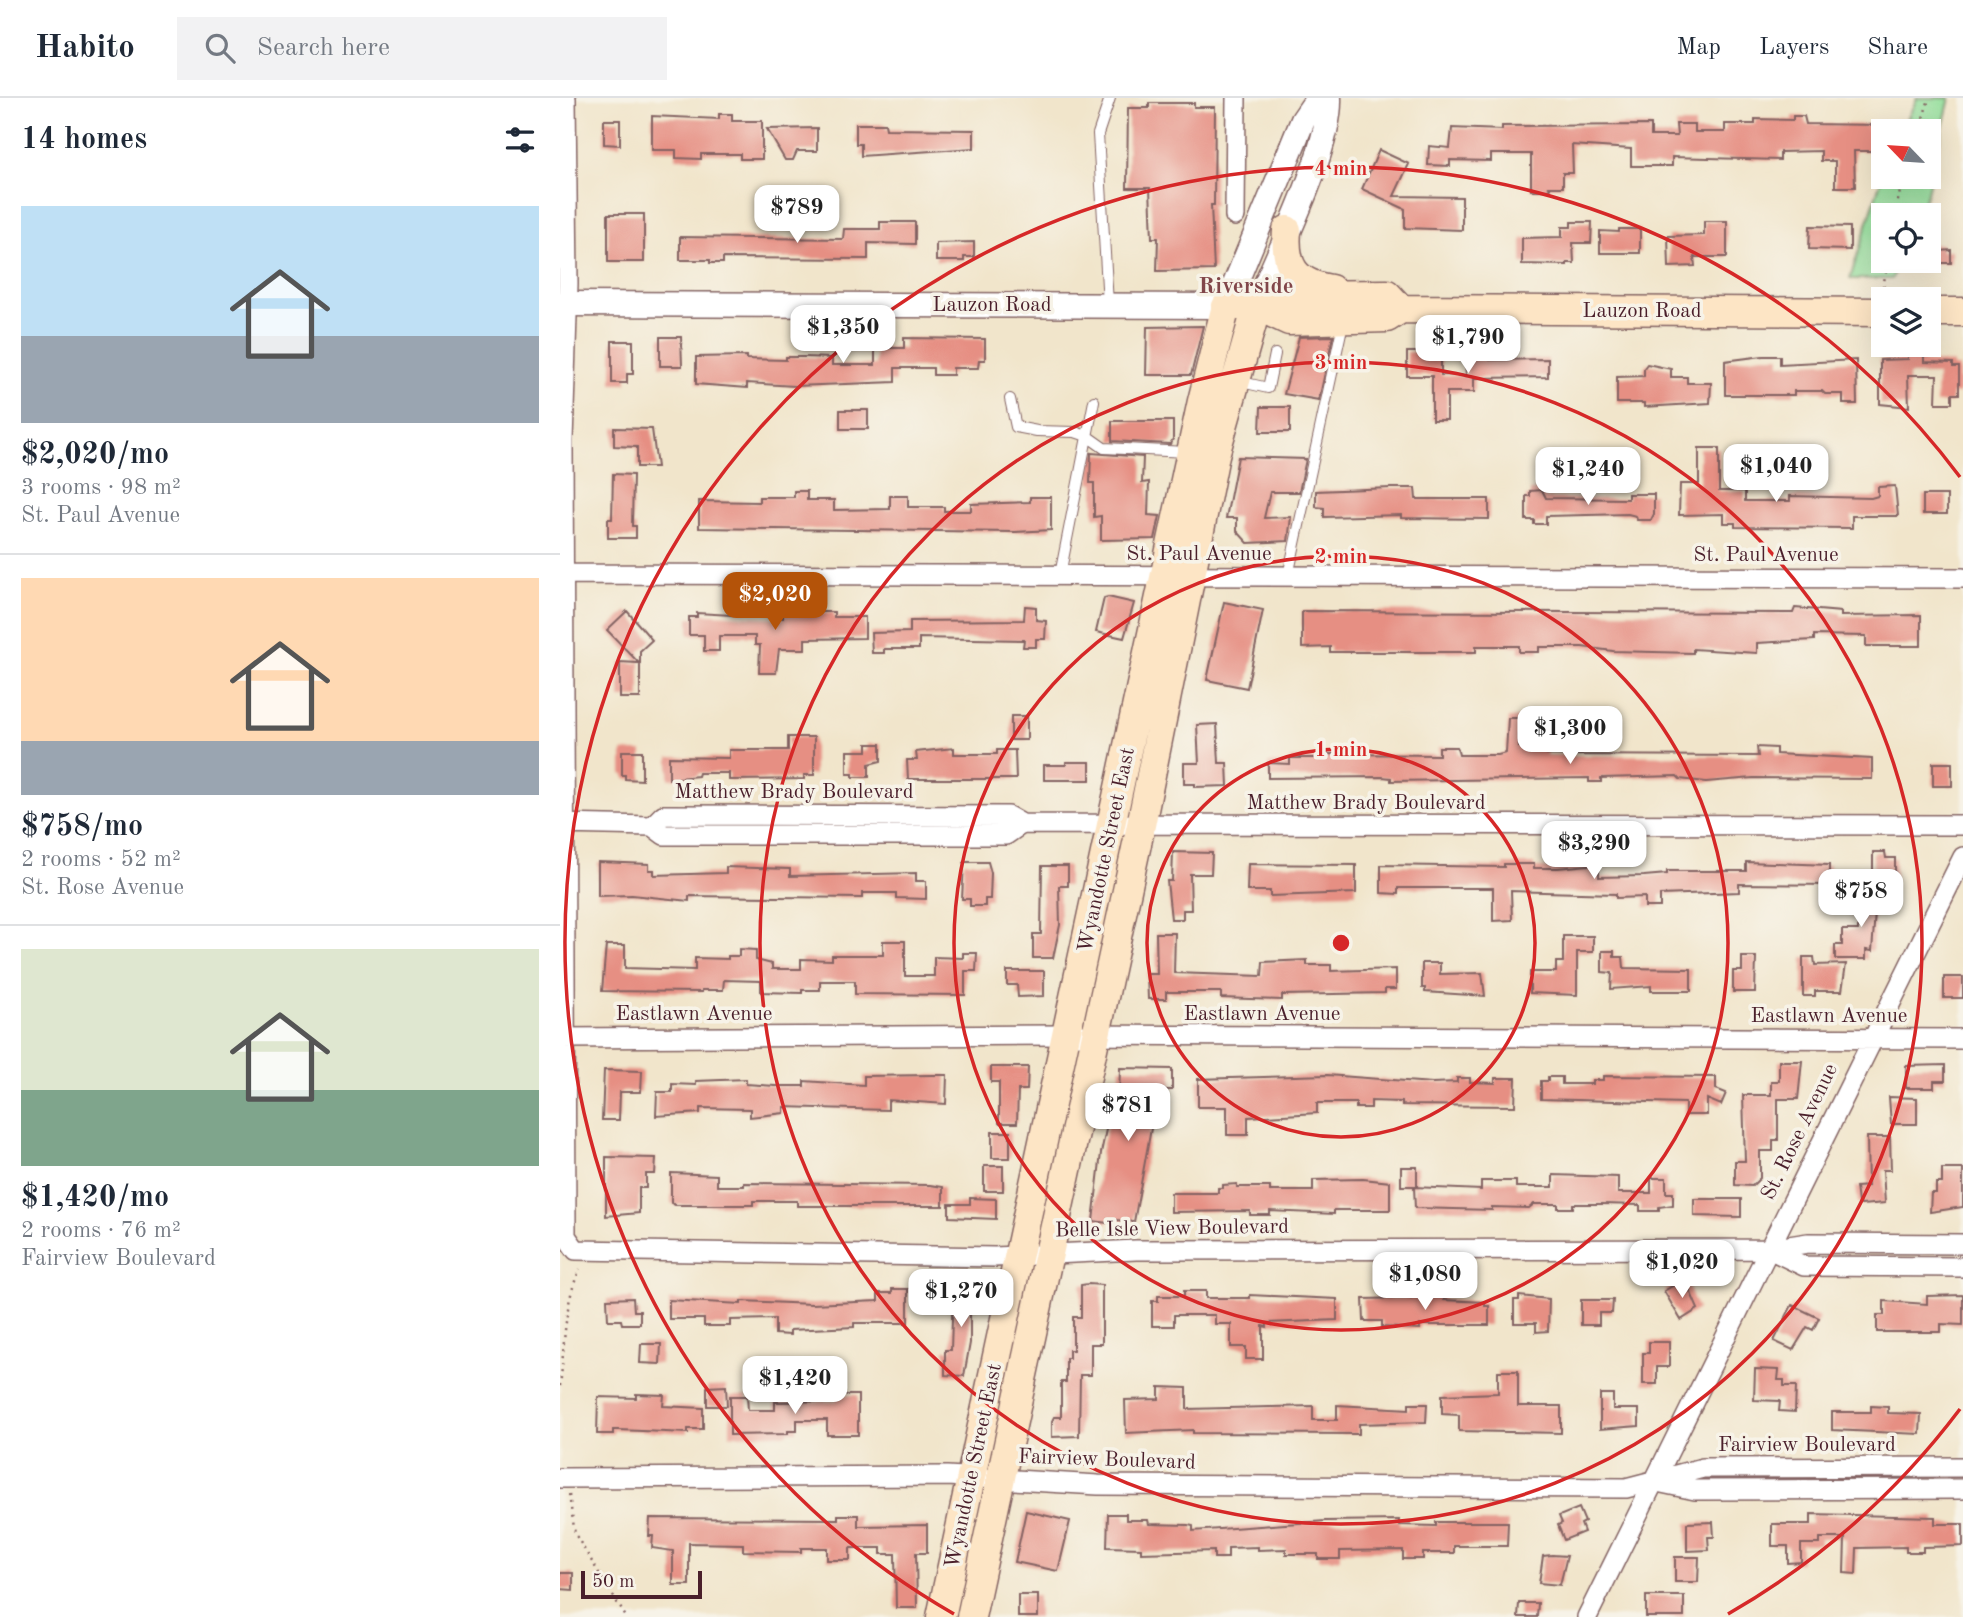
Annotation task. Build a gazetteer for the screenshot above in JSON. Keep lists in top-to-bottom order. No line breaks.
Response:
{"streets":{"main road":["Lauzon Road","Wyandotte Street East"],"street":["St. Paul Avenue","Matthew Brady Boulevard","Eastlawn Avenue","St. Rose Avenue","Belle Isle View Boulevard","Fairview Boulevard"]},"crossings":[["Lauzon Road","Wyandotte Street East"],["St. Paul Avenue","Wyandotte Street East"],["Matthew Brady Boulevard","Wyandotte Street East"],["Wyandotte Street East","Eastlawn Avenue"],["Wyandotte Street East","Belle Isle View Boulevard"],["Wyandotte Street East","Fairview Boulevard"],["Eastlawn Avenue","St. Rose Avenue"],["St. Rose Avenue","Belle Isle View Boulevard"],["St. Rose Avenue","Fairview Boulevard"]],"districts":["Riverside"],"scale_bar":"50 m","north":"top left","page":{"header":"Habito","search":"Search here","nav":["Map","Layers","Share"],"heading":"14 homes","list":[{"name":"$2,020/mo","note":"3 rooms · 98 m² · St. Paul Avenue"},{"name":"$758/mo","note":"2 rooms · 52 m² · St. Rose Avenue"},{"name":"$1,420/mo","note":"2 rooms · 76 m² · Fairview Boulevard"}],"price":["$789","$1,350","$1,790","$1,040","$1,240","$2,020","$1,300","$3,290","$758","$781","$1,020","$1,080","$1,270","$1,420"],"scale":"50 m"},"rings":["4 min","3 min","2 min","1 min"]}
